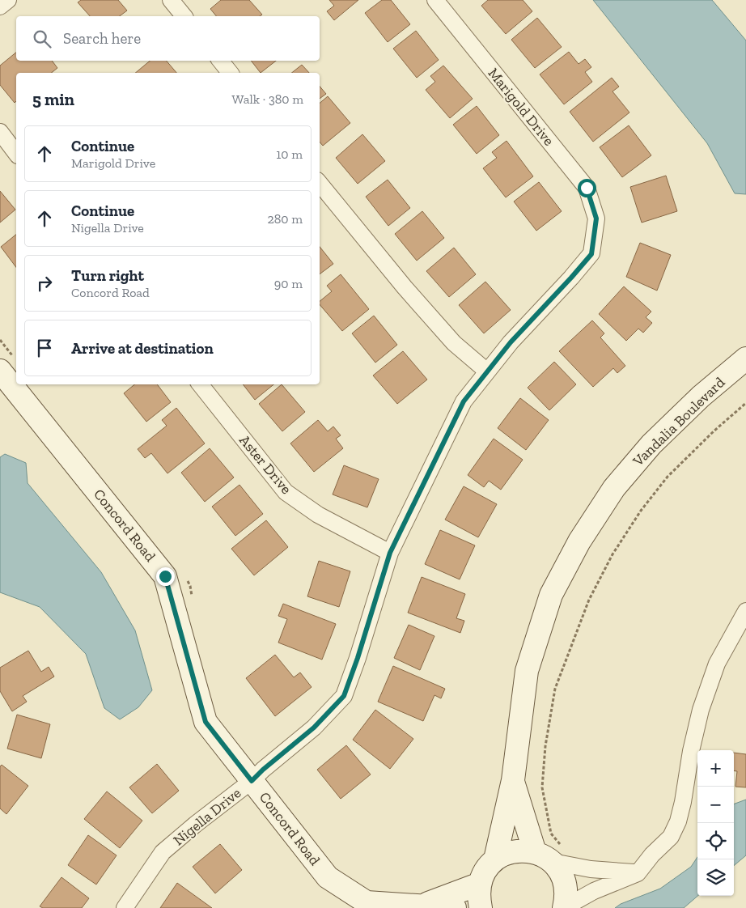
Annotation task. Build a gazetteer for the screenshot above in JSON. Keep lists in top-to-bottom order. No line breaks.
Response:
{"streets":{"street":["Marigold Drive","Vandalia Boulevard","Aster Drive","Concord Road","Nigella Drive"]},"crossings":[["Marigold Drive","Nigella Drive"],["Aster Drive","Nigella Drive"],["Concord Road","Nigella Drive"]],"page":{"search":"Search here","heading":["5 min","Walk · 380 m"],"list":[["Continue","Marigold Drive","10 m"],["Continue","Nigella Drive","280 m"],["Turn right","Concord Road","90 m"],"Arrive at destination"],"map_buttons":["+","−"]}}
